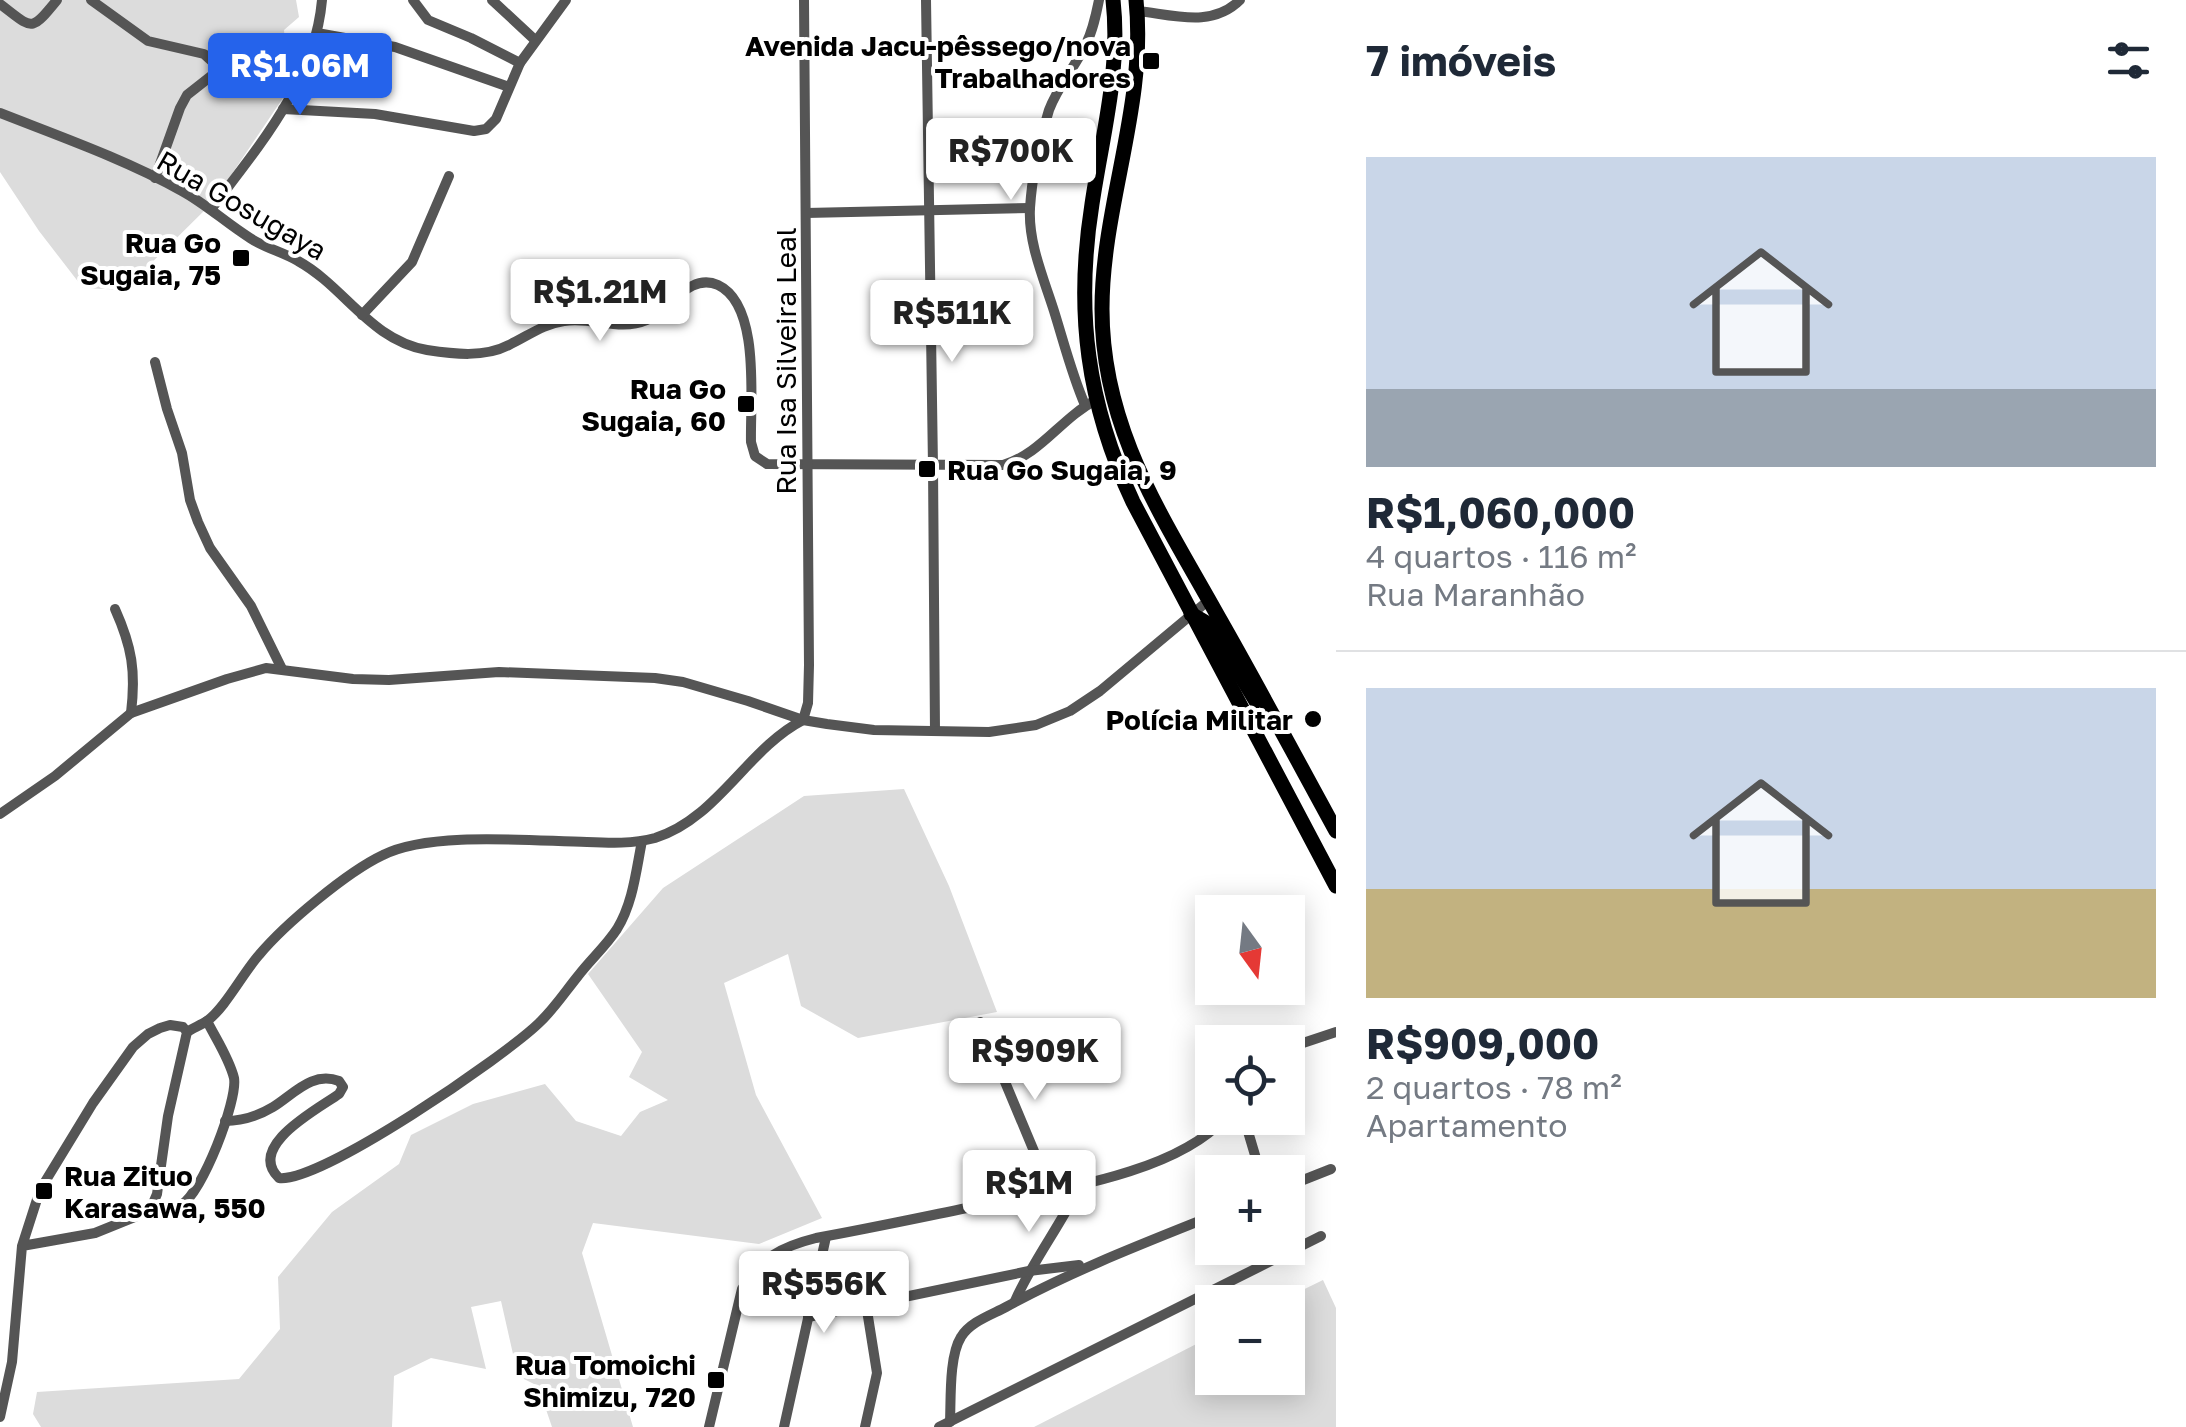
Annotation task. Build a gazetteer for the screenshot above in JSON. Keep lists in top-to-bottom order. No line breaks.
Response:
{"streets":{"street":["Rua Gosugaya","Rua Isa Silveira Leal"]},"crossings":[["Rua Gosugaya","Rua Isa Silveira Leal"]],"places":{"transit":["Avenida Jacu-pêssego/nova Trabalhadores","Rua Go Sugaia, 75","Rua Go Sugaia, 60","Rua Go Sugaia, 9","Rua Zituo Karasawa, 550","Rua Tomoichi Shimizu, 720"],"other":["Polícia Militar"]},"north":"bottom","page":{"heading":"7 imóveis","price":["R$1.06M","R$700K","R$1.21M","R$511K","R$909K","R$1M","R$556K"],"list":[{"name":"R$1,060,000","note":"4 quartos · 116 m² · Rua Maranhão"},{"name":"R$909,000","note":"2 quartos · 78 m² · Apartamento"}],"map_buttons":["+","−"]}}
